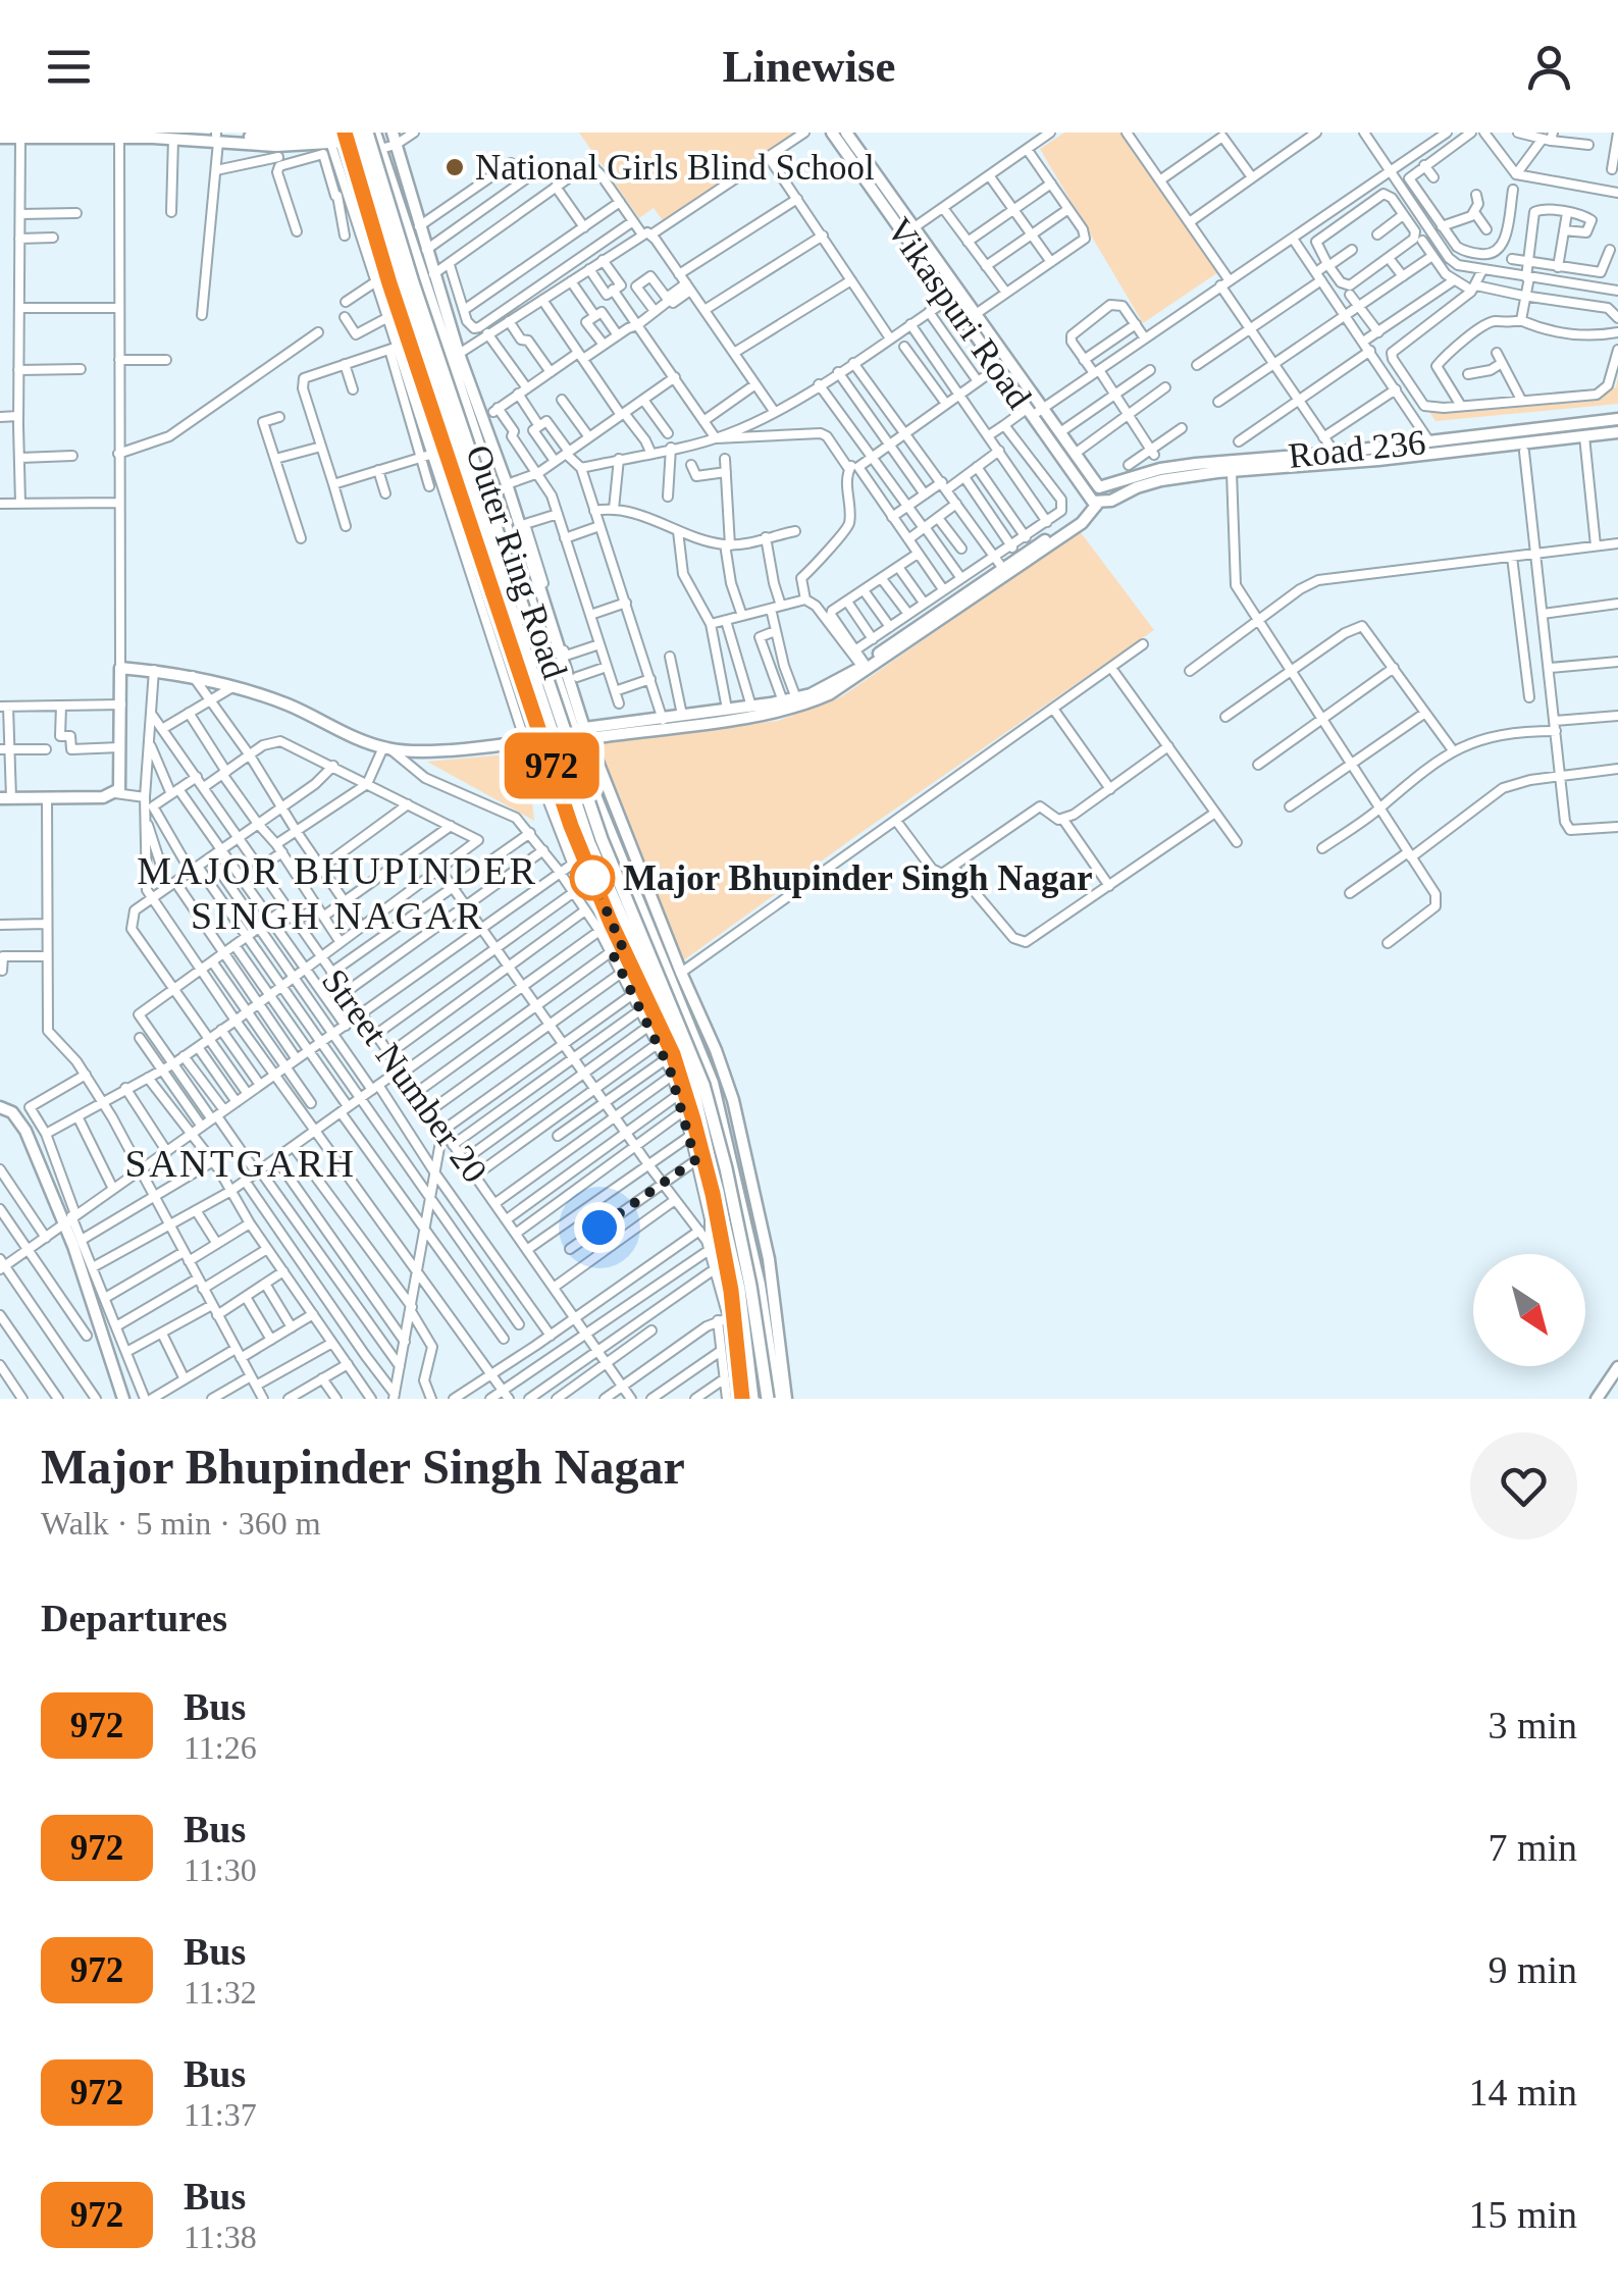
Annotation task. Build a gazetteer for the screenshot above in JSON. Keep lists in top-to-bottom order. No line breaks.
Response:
{"streets":{"main road":["Outer Ring Road"],"street":["Vikaspuri Road","Road 236","Street Number 20"]},"crossings":[["Vikaspuri Road","Road 236"]],"districts":["MAJOR BHUPINDER SINGH NAGAR","SANTGARH"],"places":["National Girls Blind School","Major Bhupinder Singh Nagar"],"lines":["bus line 972"],"north":"bottom right","page":{"header":"Linewise","on_map":"972","heading":[["Major Bhupinder Singh Nagar","Walk · 5 min · 360 m"],"Departures"],"list":[{"mark":"972","name":"Bus","note":"11:26","value":"3 min"},{"mark":"972","name":"Bus","note":"11:30","value":"7 min"},{"mark":"972","name":"Bus","note":"11:32","value":"9 min"},{"mark":"972","name":"Bus","note":"11:37","value":"14 min"},{"mark":"972","name":"Bus","note":"11:38","value":"15 min"}]}}
